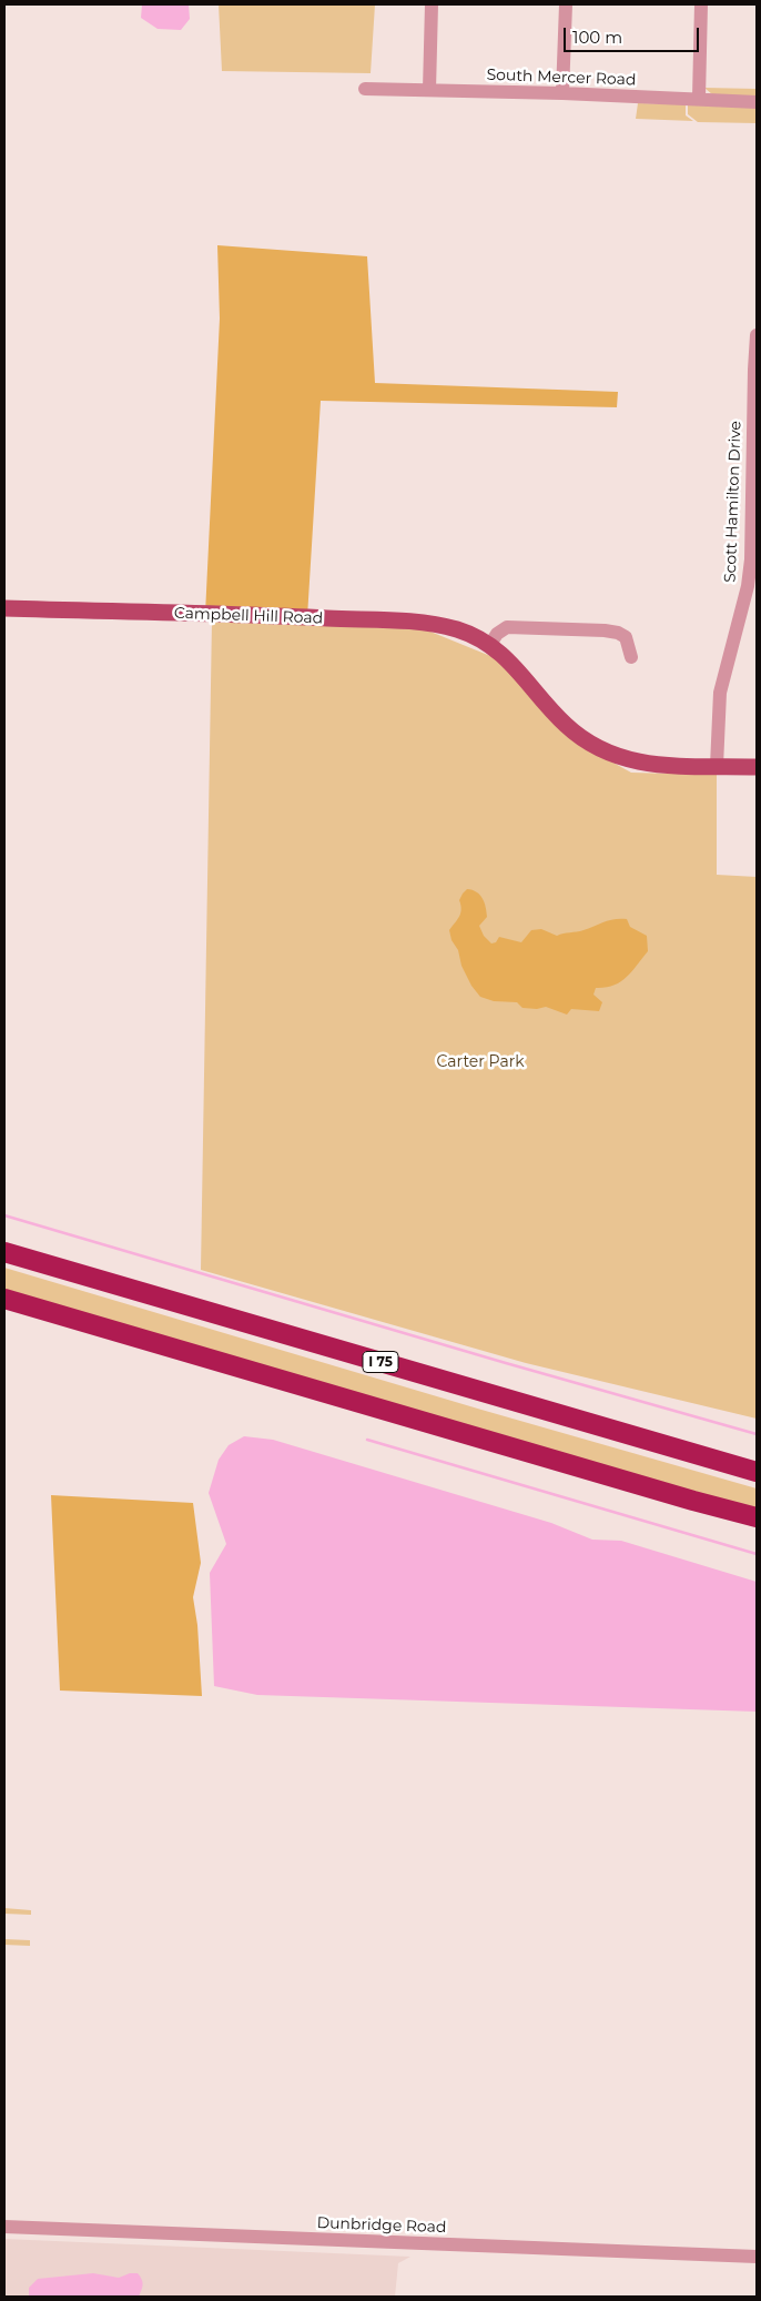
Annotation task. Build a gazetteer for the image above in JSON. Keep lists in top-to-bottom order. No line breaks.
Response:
{"streets":{"highway":["I 75"],"main road":["Campbell Hill Road"],"street":["South Mercer Road","Scott Hamilton Drive","Dunbridge Road"]},"crossings":[["Scott Hamilton Drive","Campbell Hill Road"]],"parks":["Carter Park"],"scale_bar":"100 m"}
